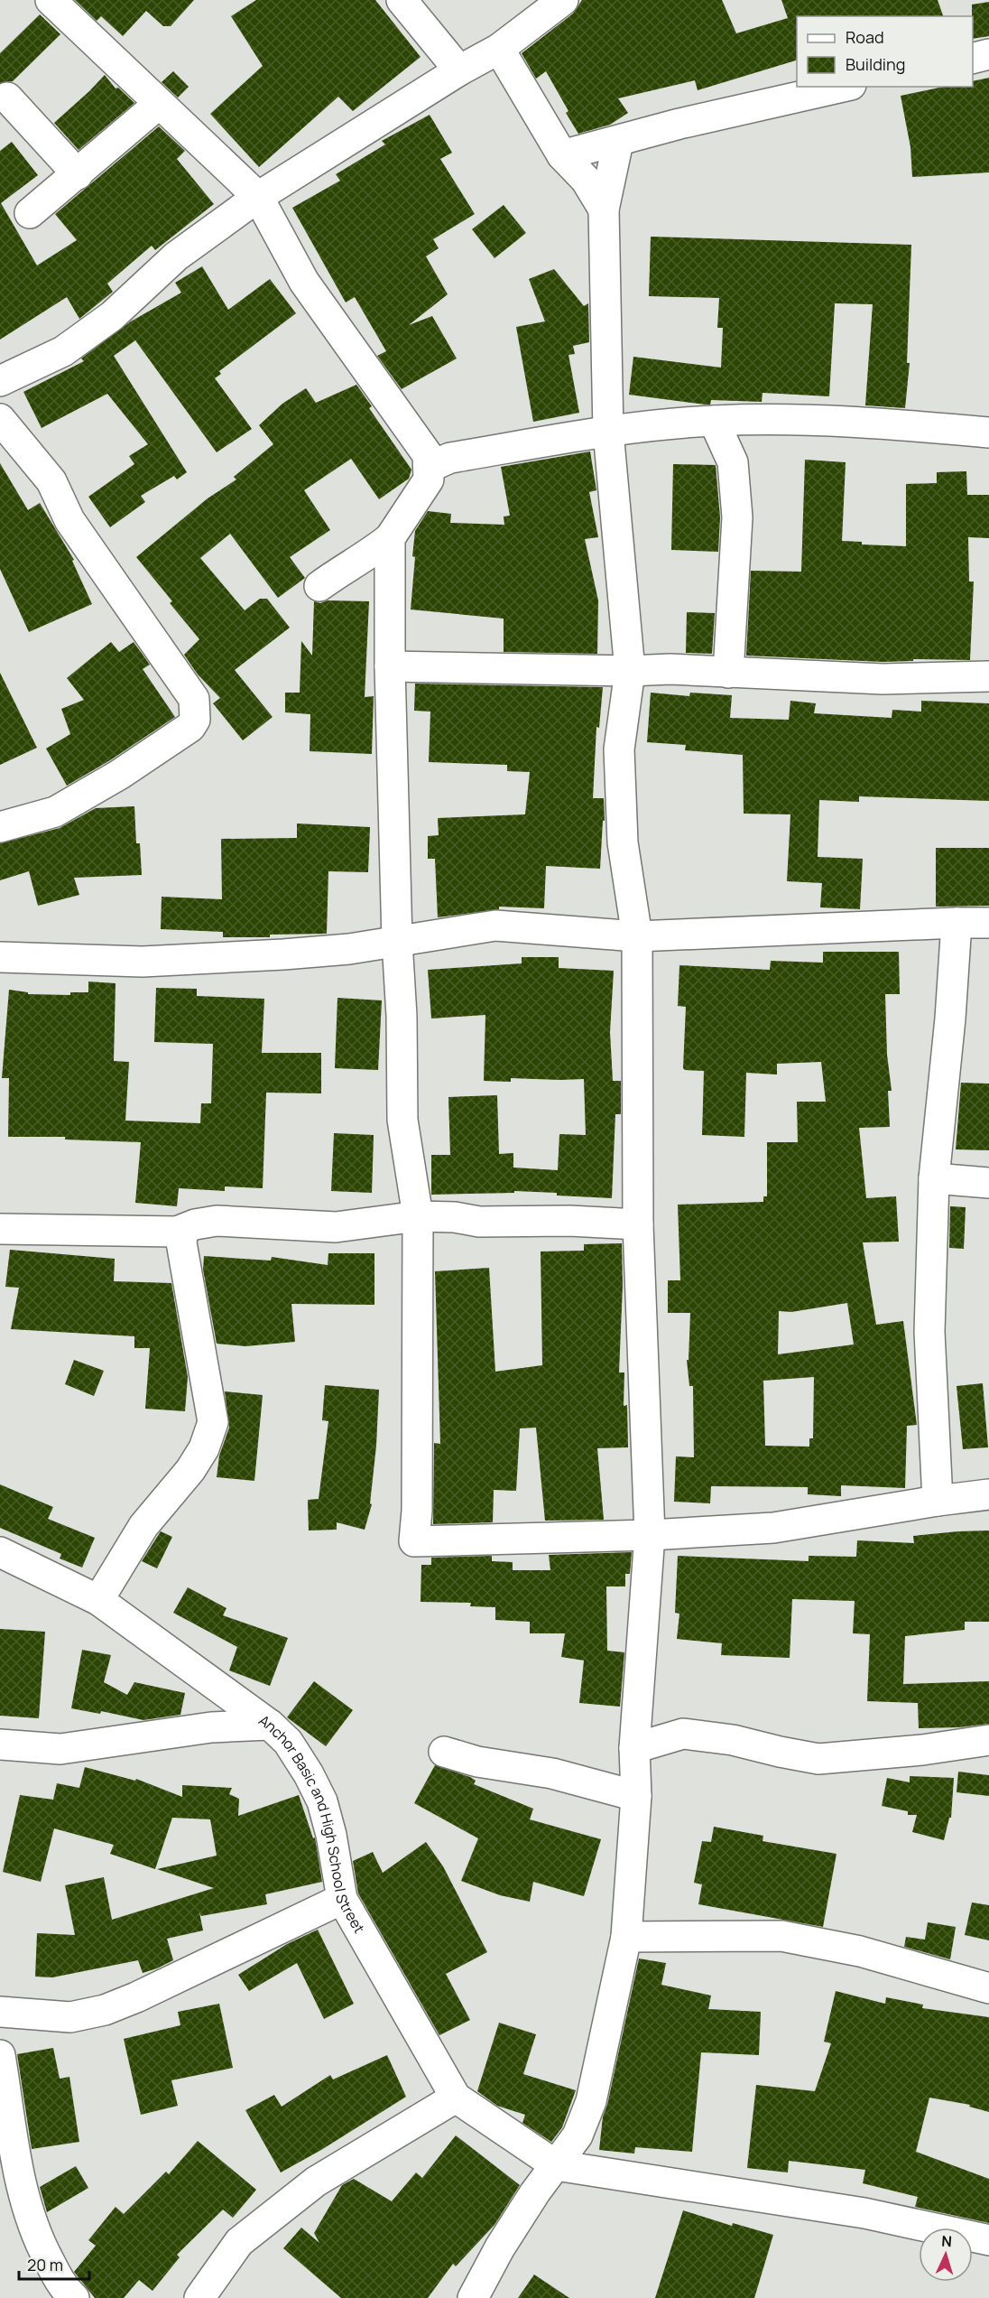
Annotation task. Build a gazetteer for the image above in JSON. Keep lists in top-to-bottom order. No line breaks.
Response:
{"streets":{"street":["Anchor Basic and High School Street"]},"legend":["Road","Building"],"scale_bar":"20 m","north":"top"}
